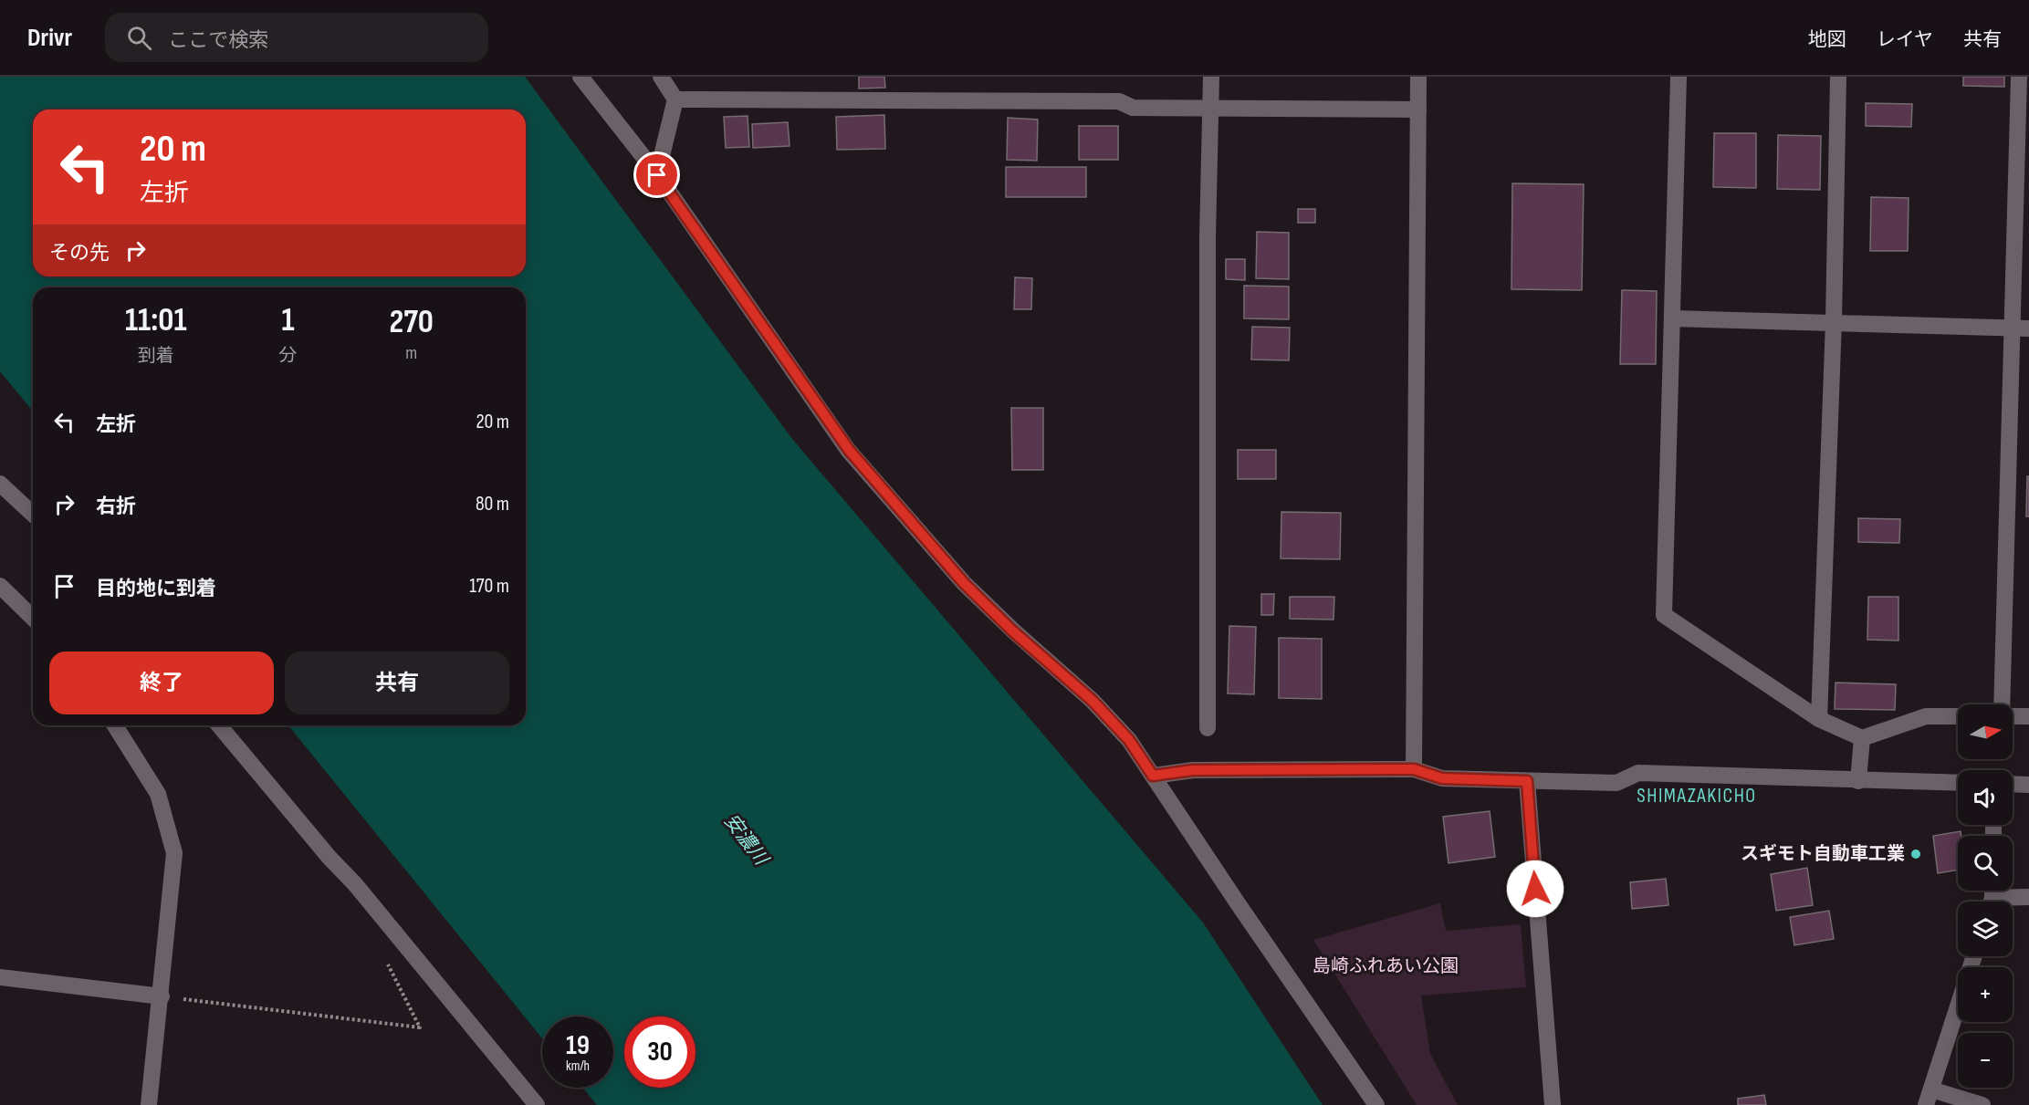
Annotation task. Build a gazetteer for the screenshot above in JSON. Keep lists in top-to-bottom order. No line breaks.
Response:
{"districts":["SHIMAZAKICHO"],"water":["安濃川"],"parks":["島崎ふれあい公園"],"places":["スギモト自動車工業"],"north":"right","page":{"header":"Drivr","search":"ここで検索","nav":["地図","レイヤ","共有"],"turn":["20 m","左折"],"then":"その先","eta":["11:01","到着","1","分","270","m"],"list":[{"name":"左折","value":"20 m"},{"name":"右折","value":"80 m"},{"name":"目的地に到着","value":"170 m"}],"buttons":["終了","共有"],"map_buttons":["+","−"],"speed":"19 km/h","limit":"30"}}
